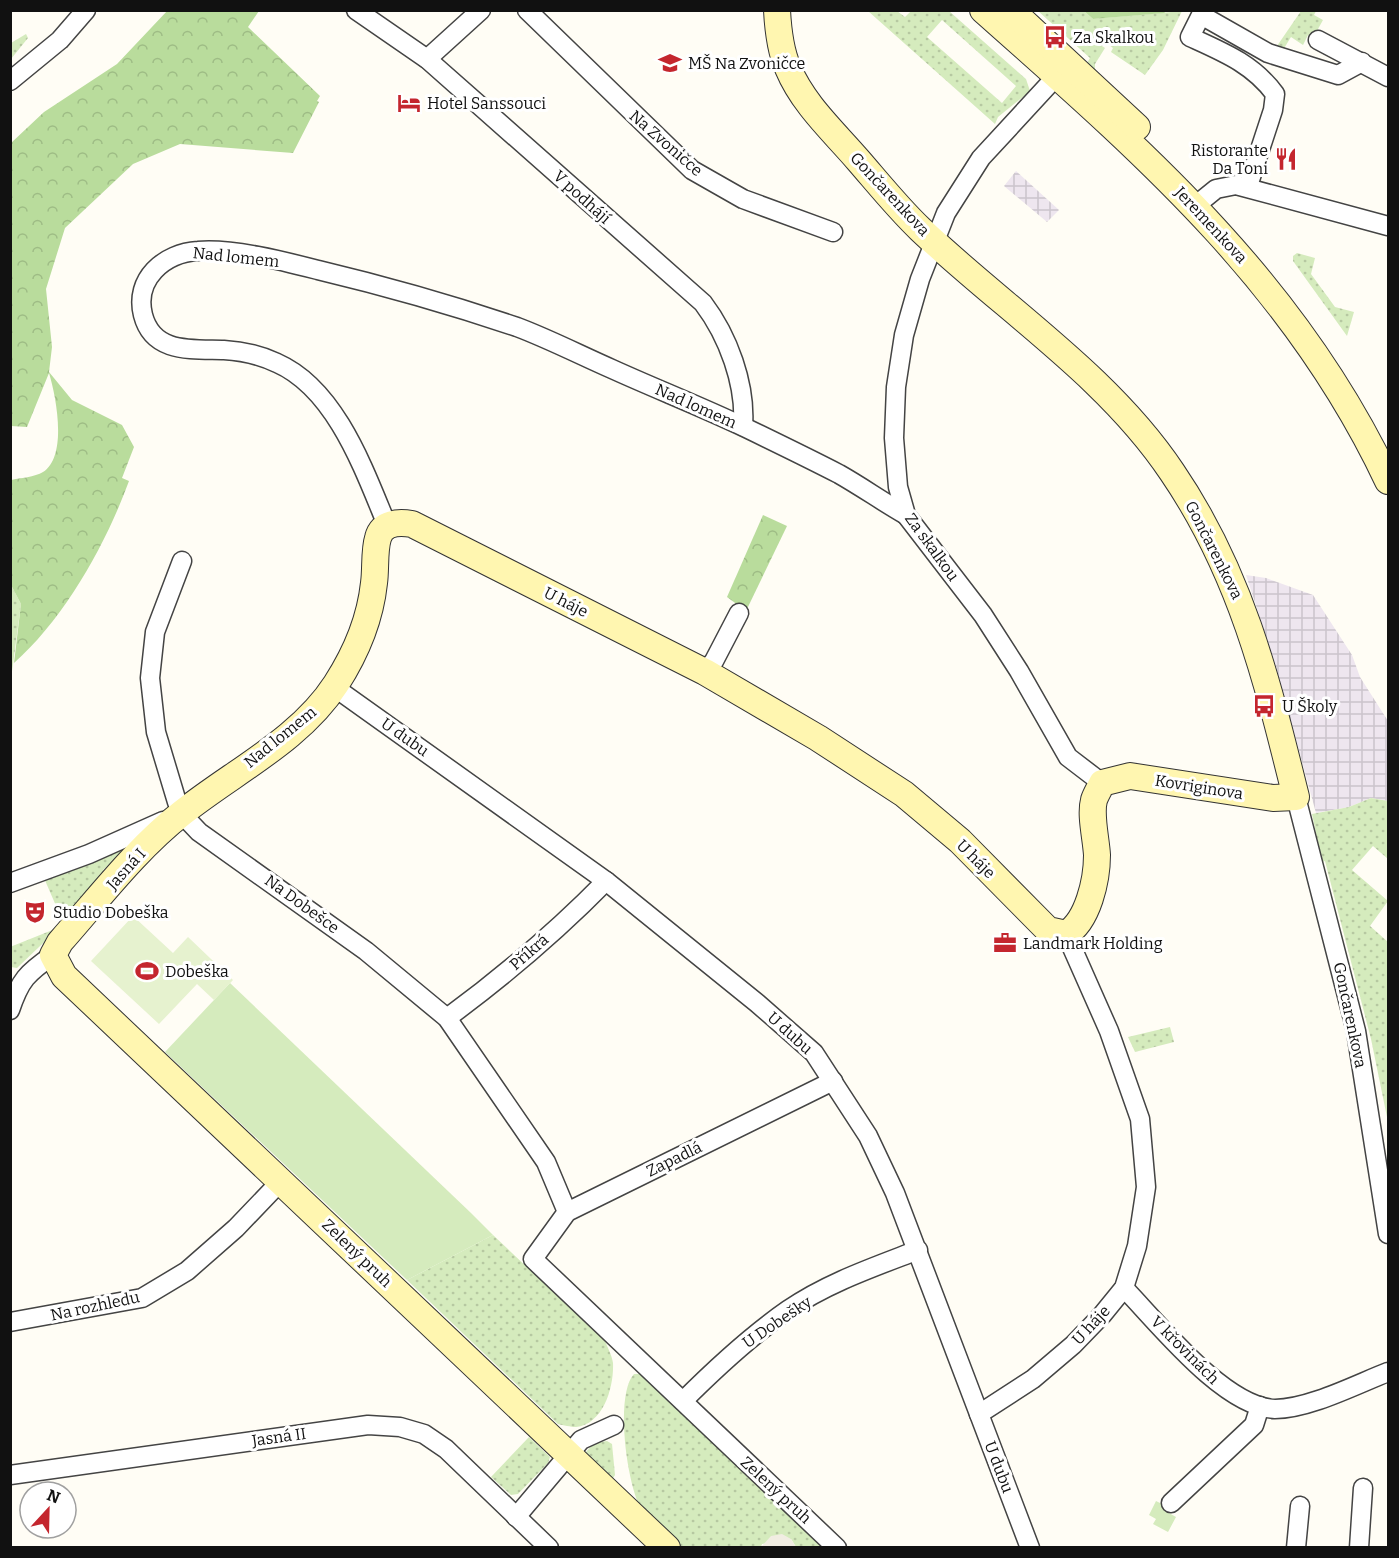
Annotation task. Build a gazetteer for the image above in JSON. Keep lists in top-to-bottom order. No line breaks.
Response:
{"streets":{"street":["Na Zvoničce","Gončarenkova","V podhájí","Jeremenkova","Nad lomem","Za skalkou","U háje","U dubu","Kovriginova","Jasná I","Na Dobešce","Příkrá","Zapadlá","Zelený pruh","Na rozhledu","U Dobešky","V křovinách","Jasná II"]},"crossings":[["Gončarenkova","Za skalkou"],["Gončarenkova","Kovriginova"],["V podhájí","Nad lomem"],["Jeremenkova","Za skalkou"],["Nad lomem","Za skalkou"],["Nad lomem","U háje"],["Nad lomem","U dubu"],["Nad lomem","Jasná I"],["Nad lomem","Na Dobešce"],["Za skalkou","Kovriginova"],["U háje","U dubu"],["U háje","V křovinách"],["U dubu","Příkrá"],["U dubu","Zapadlá"],["U dubu","U Dobešky"],["Jasná I","Na Dobešce"],["Jasná I","Zelený pruh"],["Na Dobešce","Příkrá"],["Na Dobešce","Zapadlá"],["Zapadlá","Zelený pruh"],["Zelený pruh","Na rozhledu"],["Zelený pruh","U Dobešky"]],"places":{"bus stop":["Za Skalkou","U Školy"],"school or university":["MŠ Na Zvoničce"],"hotel":["Hotel Sanssouci"],"restaurant":["Ristorante Da Toni"],"theatre":["Studio Dobeška"],"office":["Landmark Holding"],"sports":["Dobeška"]},"north":"top"}
